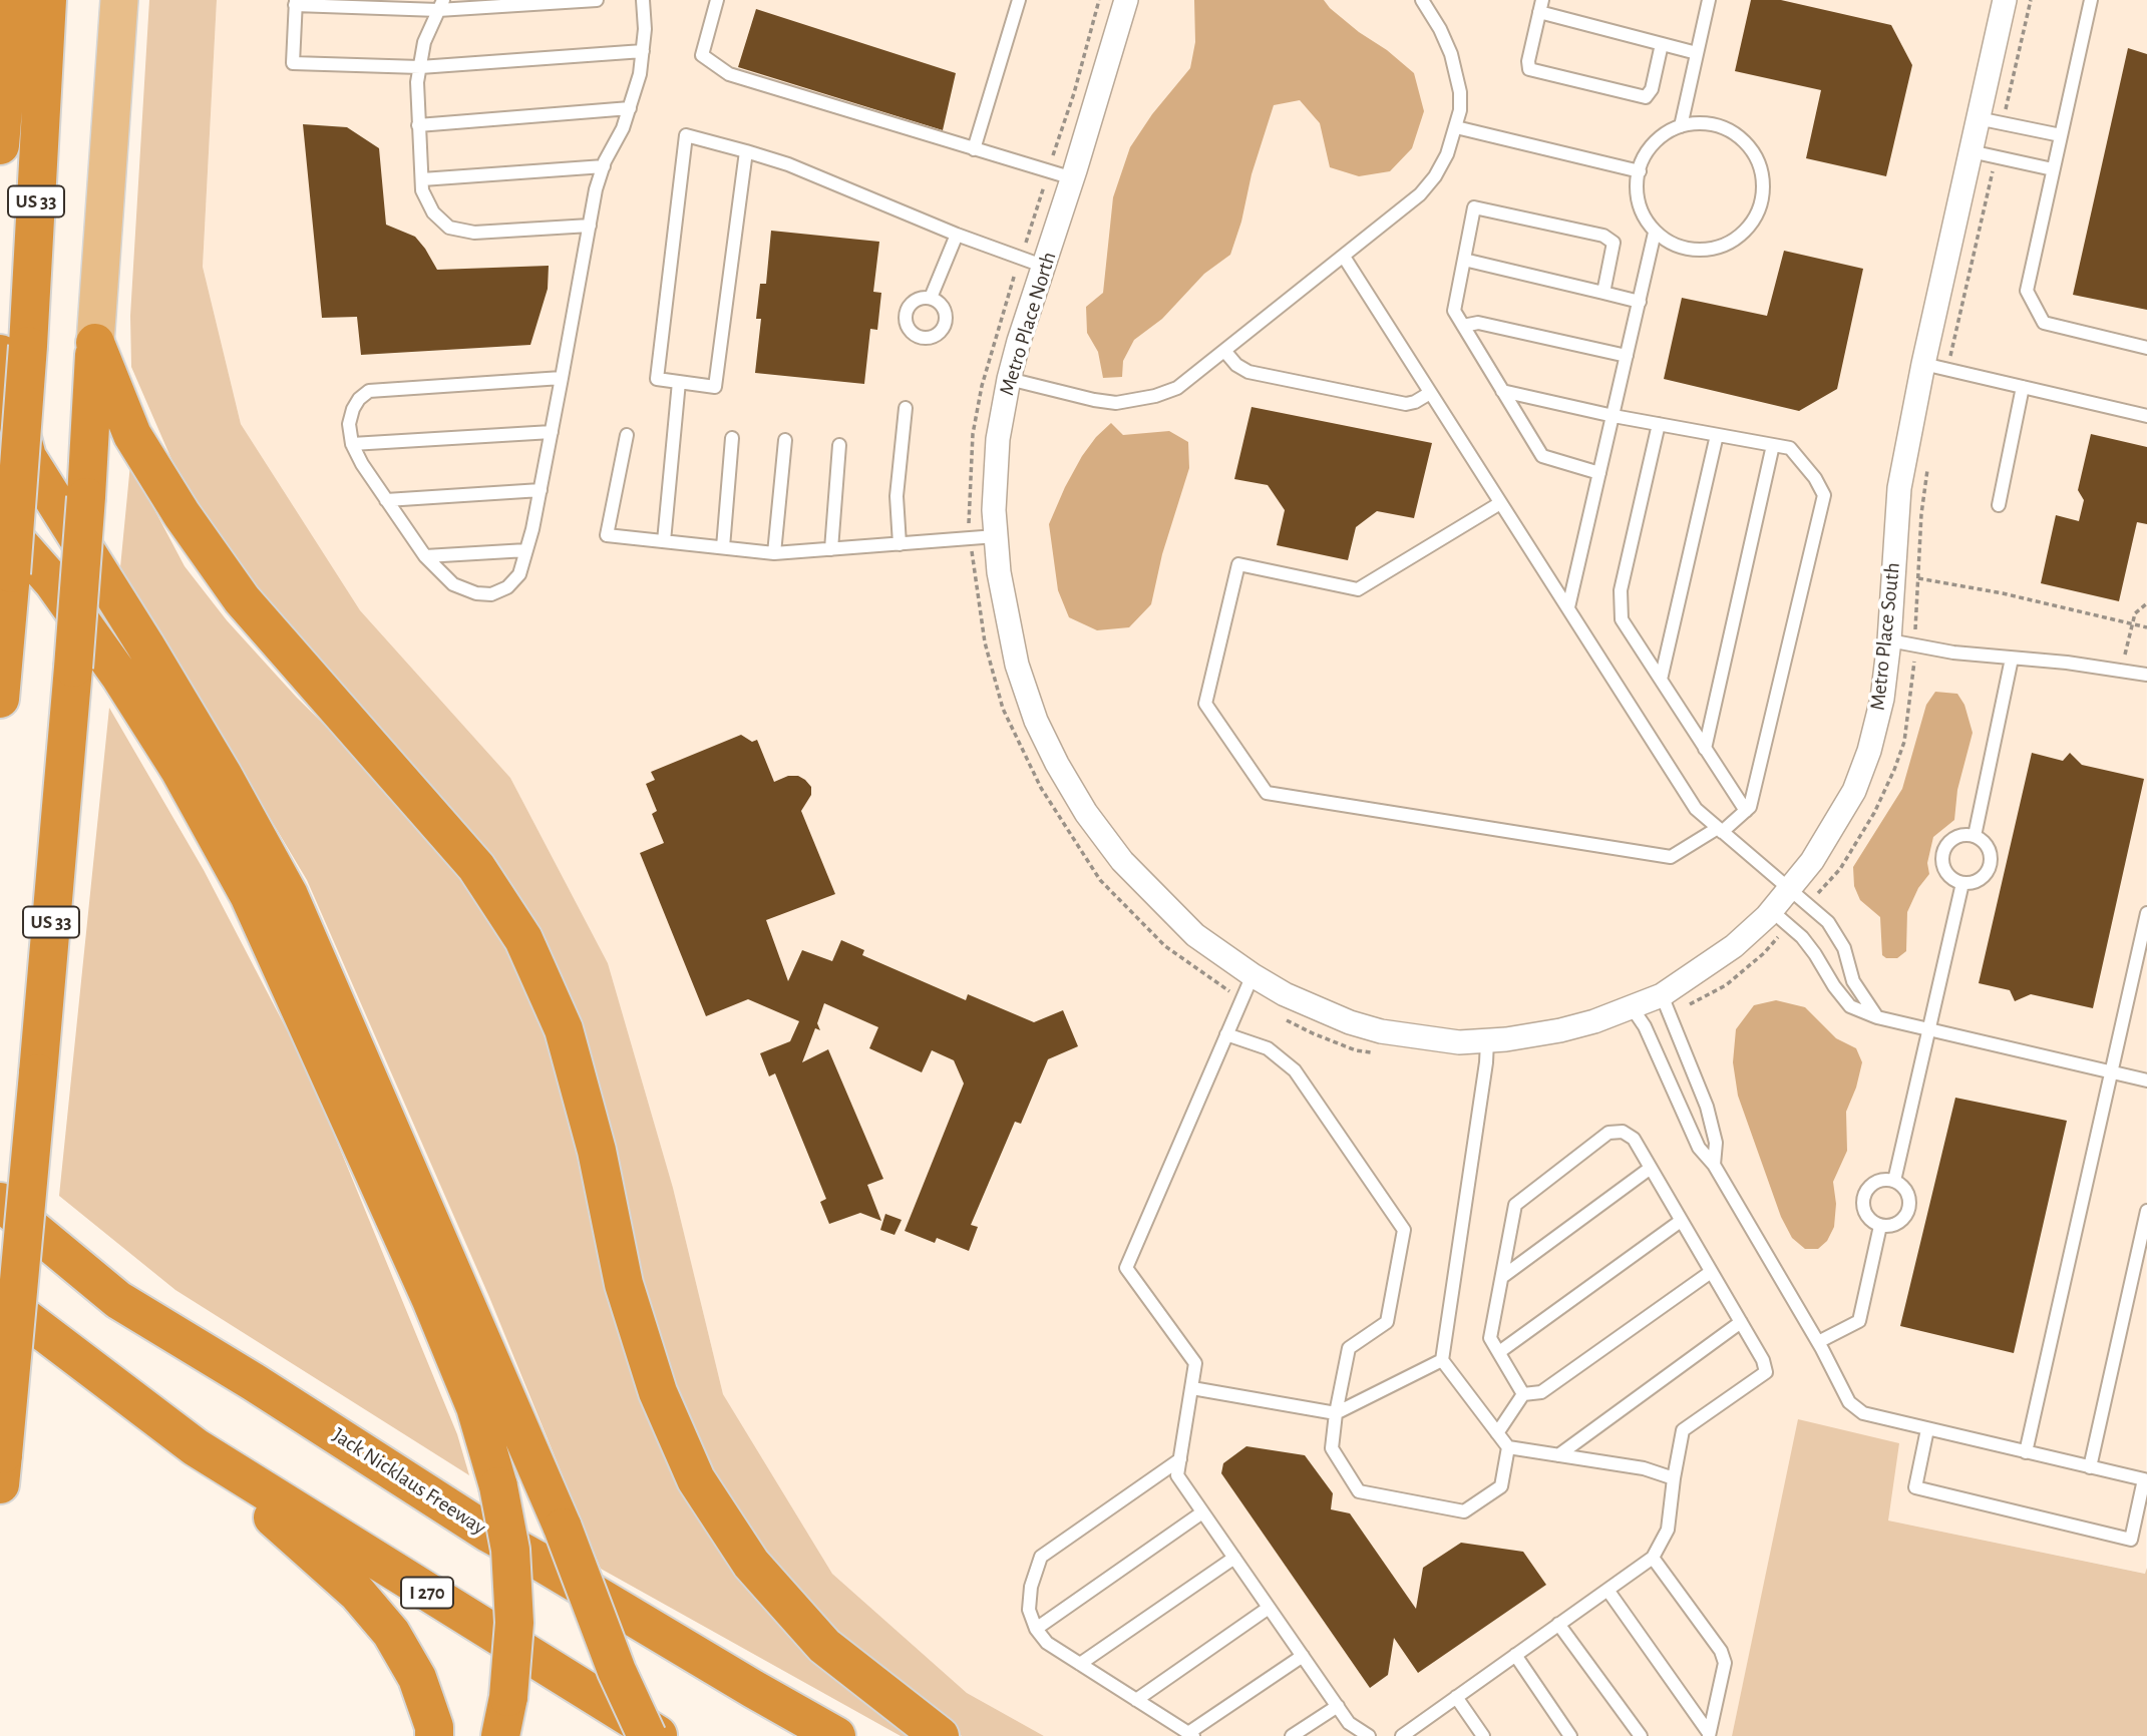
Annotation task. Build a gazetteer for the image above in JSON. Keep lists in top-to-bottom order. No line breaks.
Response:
{"streets":{"highway":["US 33","Jack Nicklaus Freeway","I 270"],"street":["Metro Place North","Metro Place South"]},"crossings":[["Metro Place North","Metro Place South"]]}
